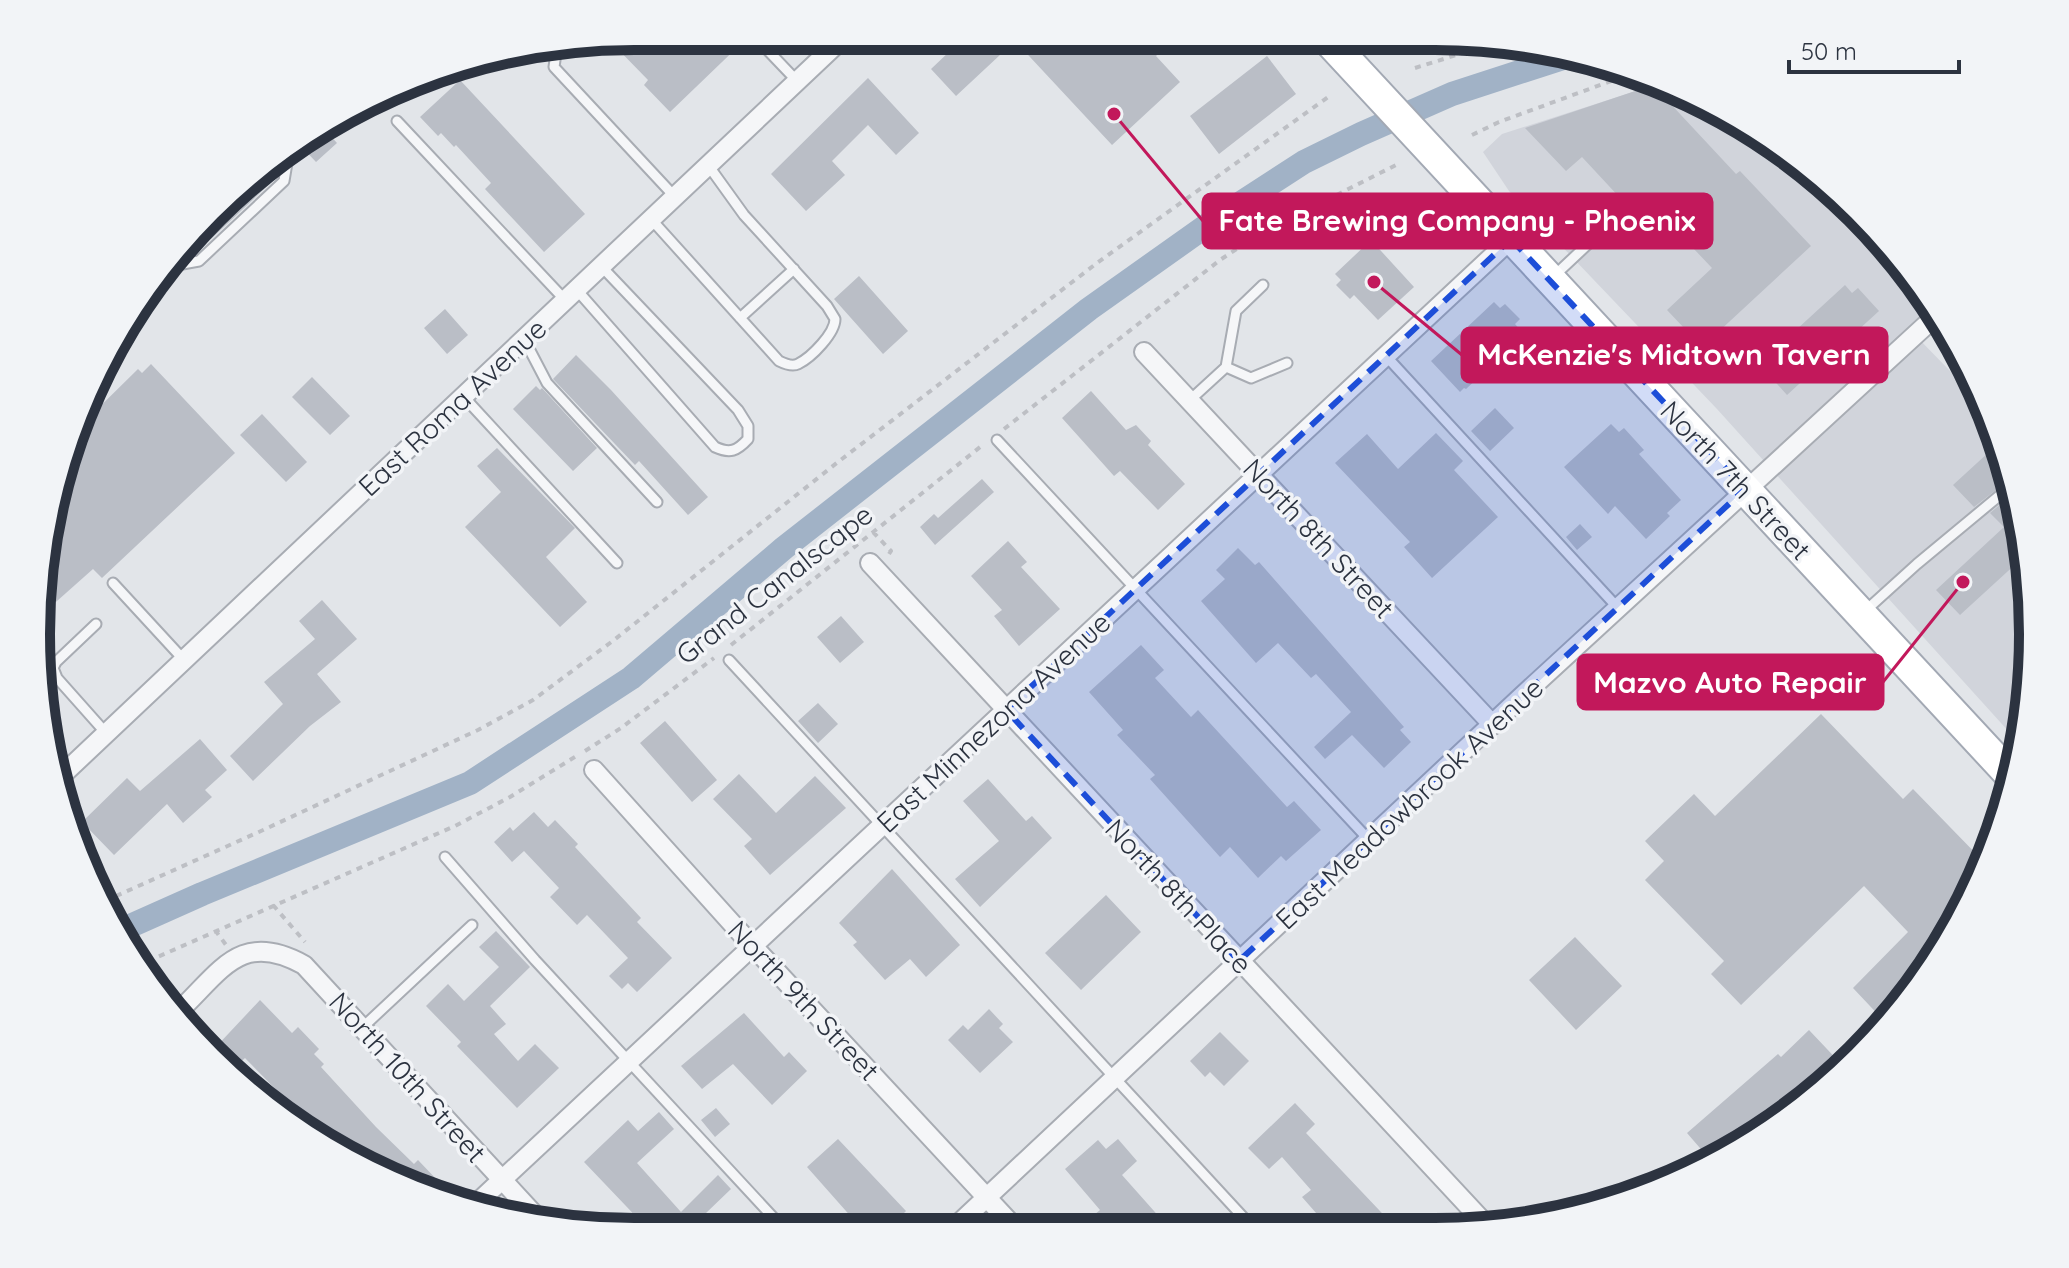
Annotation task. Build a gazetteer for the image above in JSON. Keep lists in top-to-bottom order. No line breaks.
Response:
{"streets":{"main road":["North 7th Street"],"street":["East Roma Avenue","North 8th Street","East Minnezona Avenue","East Meadowbrook Avenue","North 8th Place","North 9th Street","North 10th Street"],"path":["Grand Canalscape"]},"crossings":[["North 7th Street","East Minnezona Avenue"],["North 7th Street","East Meadowbrook Avenue"],["North 8th Street","East Minnezona Avenue"],["North 8th Street","East Meadowbrook Avenue"],["East Minnezona Avenue","North 8th Place"],["East Minnezona Avenue","North 9th Street"],["East Minnezona Avenue","North 10th Street"],["East Meadowbrook Avenue","North 8th Place"],["East Meadowbrook Avenue","North 9th Street"]],"places":["Fate Brewing Company - Phoenix","McKenzie's Midtown Tavern","Mazvo Auto Repair"],"scale_bar":"50 m"}
